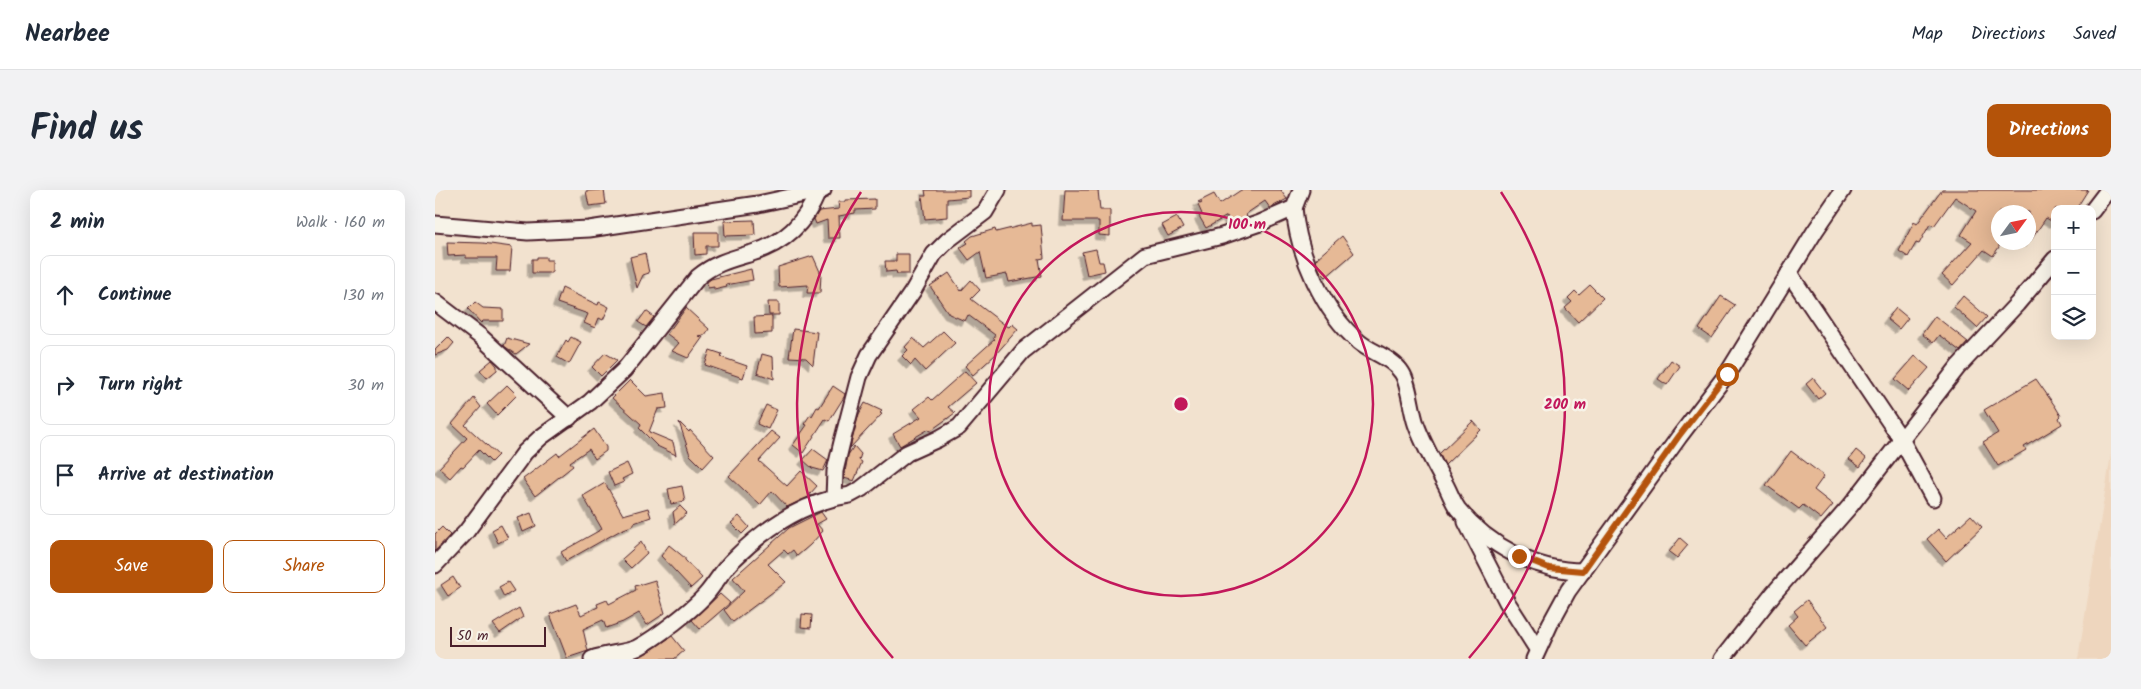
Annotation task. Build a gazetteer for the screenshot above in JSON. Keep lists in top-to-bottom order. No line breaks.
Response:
{"scale_bar":"50 m","north":"top right","page":{"header":"Nearbee","nav":["Map","Directions","Saved"],"title":"Find us","buttons":["Directions",["Save","Share"]],"heading":["2 min","Walk · 160 m"],"map_buttons":["+","−"],"list":[["Continue","130 m"],["Turn right","30 m"],"Arrive at destination"],"scale":"50 m"},"rings":["100 m","200 m"]}
